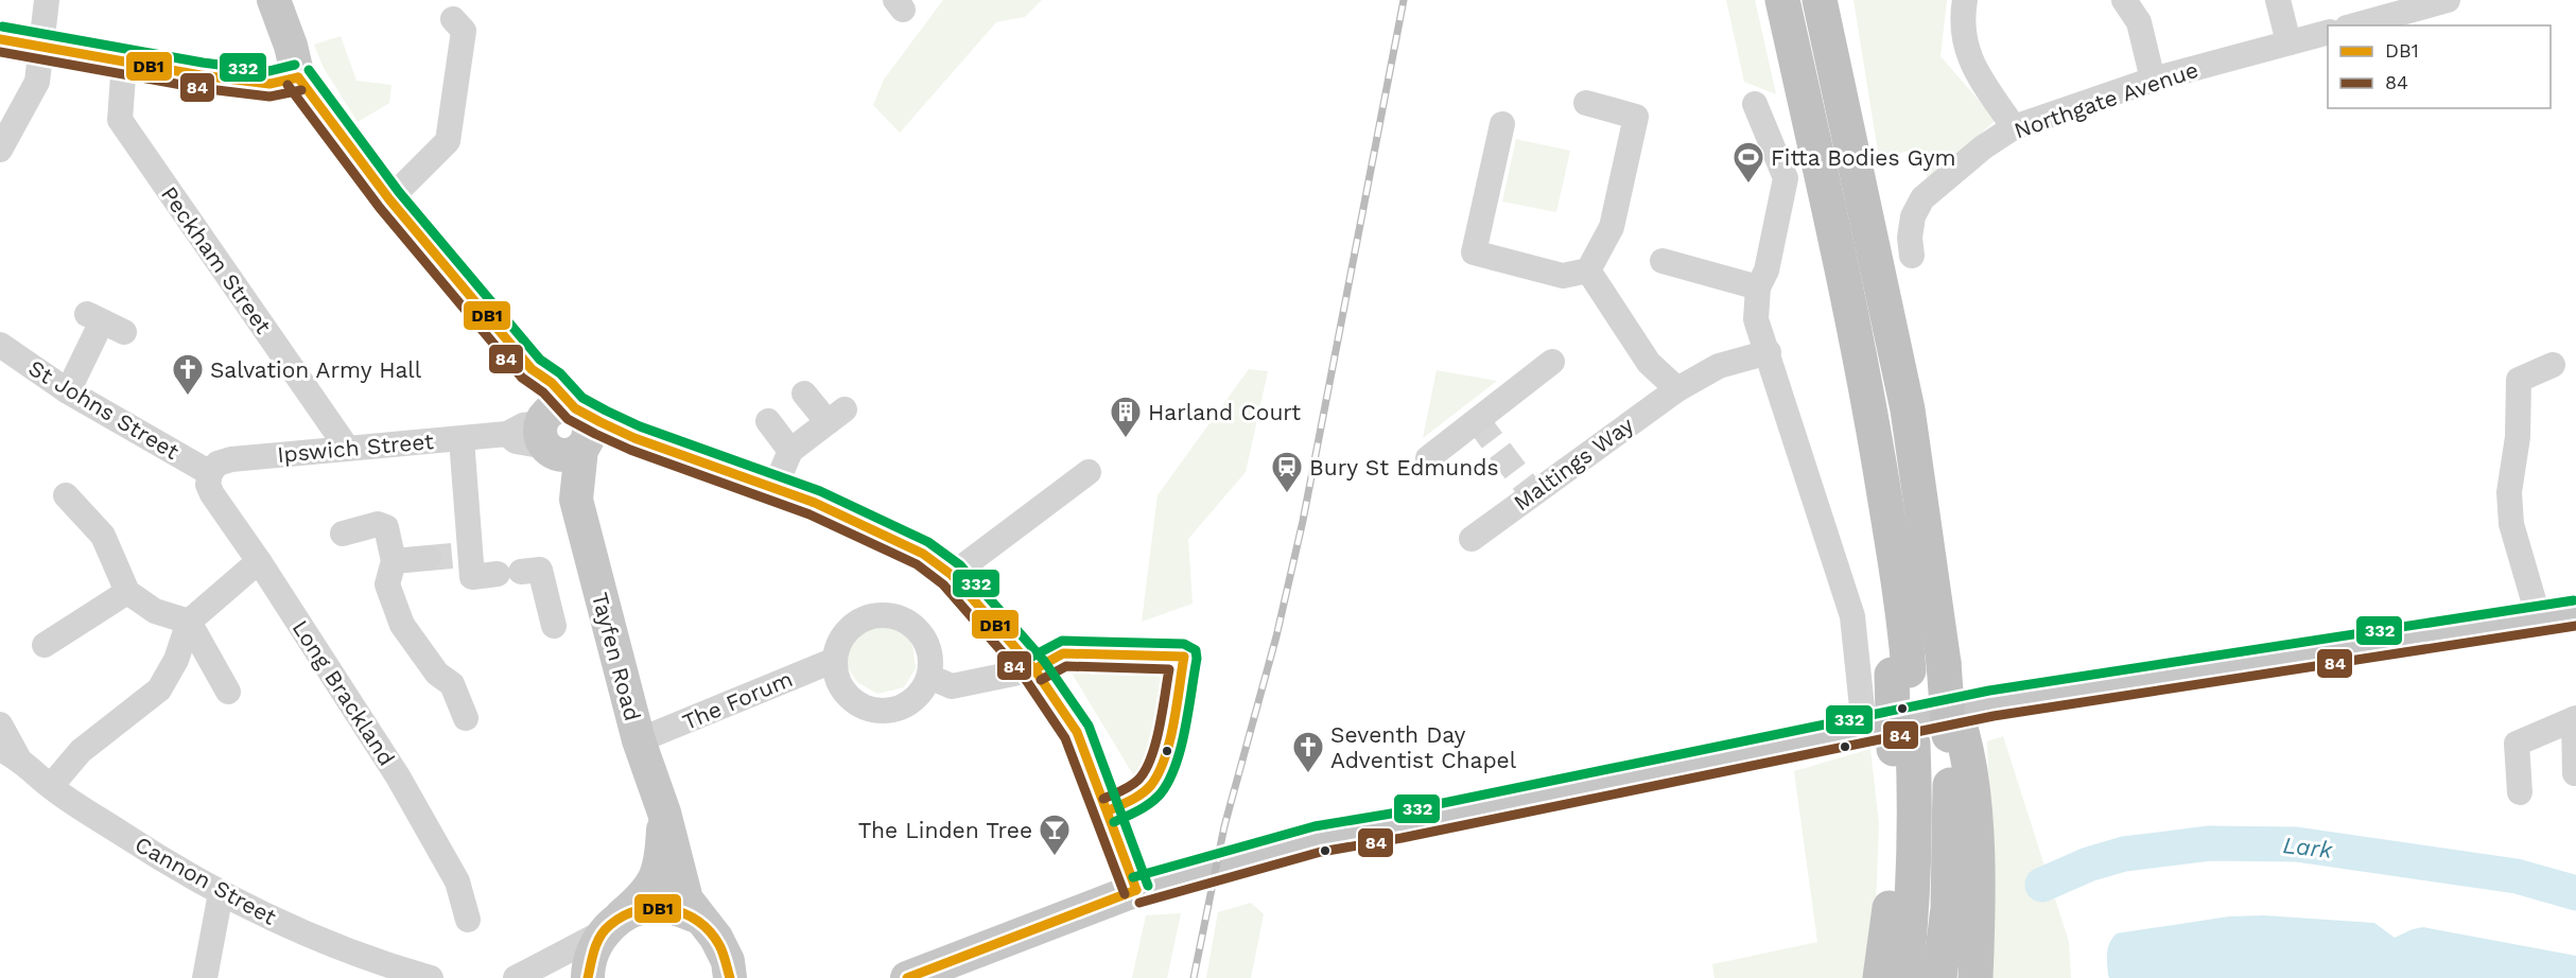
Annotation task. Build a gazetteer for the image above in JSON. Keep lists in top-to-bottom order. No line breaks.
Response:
{"streets":{"main road":["Tayfen Road"],"street":["Northgate Avenue","Peckham Street","St Johns Street","Ipswich Street","Maltings Way","Long Brackland","The Forum","Cannon Street"]},"crossings":[["Peckham Street","Ipswich Street"],["St Johns Street","Ipswich Street"],["St Johns Street","Long Brackland"],["Ipswich Street","Tayfen Road"],["Ipswich Street","Long Brackland"],["Tayfen Road","The Forum"]],"water":["Lark"],"places":{"sports":["Fitta Bodies Gym"],"church":["Salvation Army Hall","Seventh Day Adventist Chapel"],"building":["Harland Court"],"station":["Bury St Edmunds"],"bar":["The Linden Tree"]},"lines":["transit line 332","transit line DB1","transit line 84"],"legend":["DB1","84"]}
